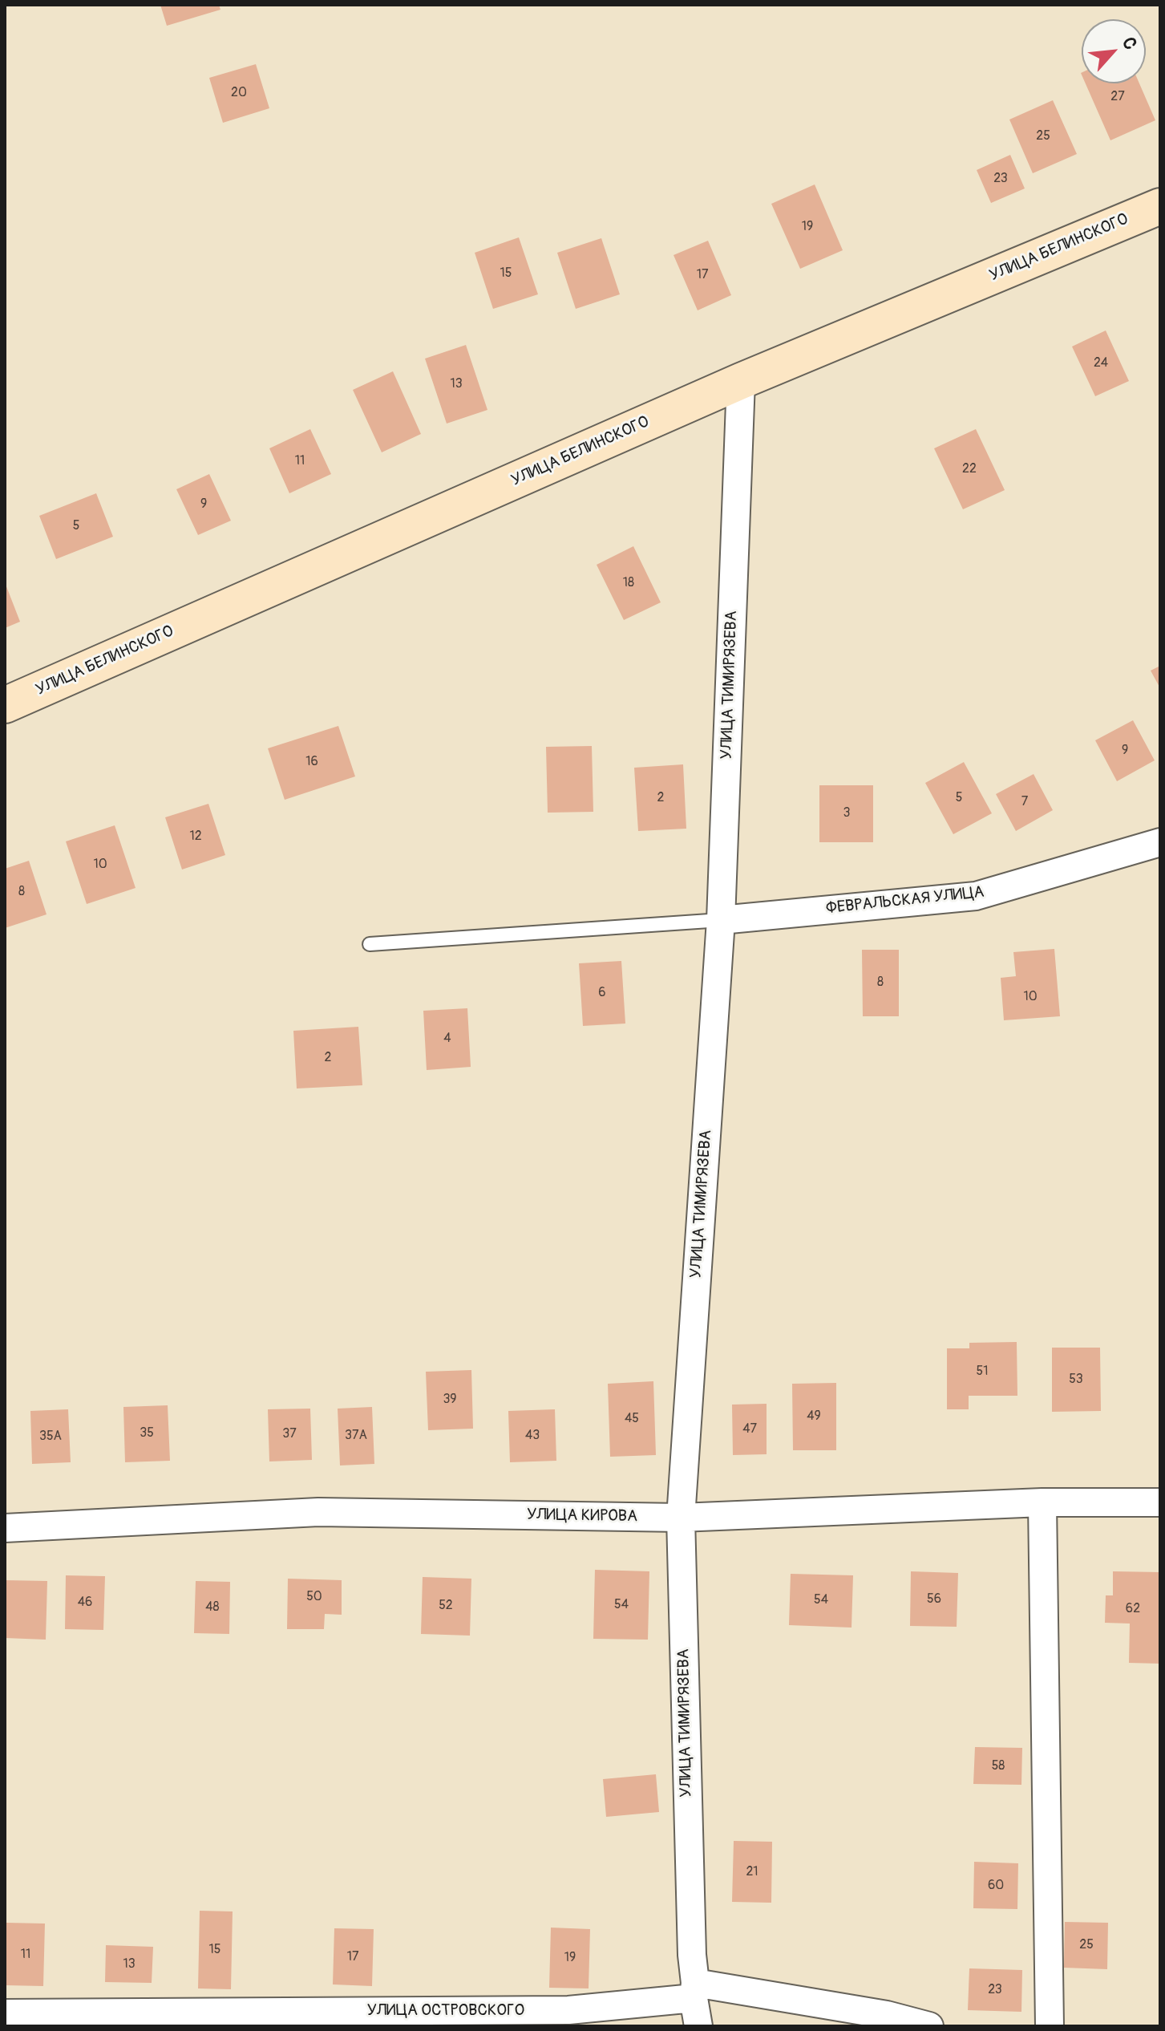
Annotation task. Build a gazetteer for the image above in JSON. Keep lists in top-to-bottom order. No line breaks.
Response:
{"streets":{"street":["УЛИЦА БЕЛИНСКОГО","УЛИЦА ТИМИРЯЗЕВА","ФЕВРАЛЬСКАЯ УЛИЦА","УЛИЦА КИРОВА","УЛИЦА ОСТРОВСКОГО"]},"crossings":[["УЛИЦА БЕЛИНСКОГО","УЛИЦА ТИМИРЯЗЕВА"],["УЛИЦА ТИМИРЯЗЕВА","ФЕВРАЛЬСКАЯ УЛИЦА"],["УЛИЦА ТИМИРЯЗЕВА","УЛИЦА КИРОВА"],["УЛИЦА ТИМИРЯЗЕВА","УЛИЦА ОСТРОВСКОГО"]],"house_numbers":["20","27","25","23","19","15","17","24","13","11","22","9","5","18","9","16","2","5","7","3","12","10","8","8","6","10","4","2","51","53","39","49","45","47","35","37","37А","43","35А","50","56","54","46","54","52","48","62","58","21","60","25","15","11","17","19","13","23"],"north":"top right"}
